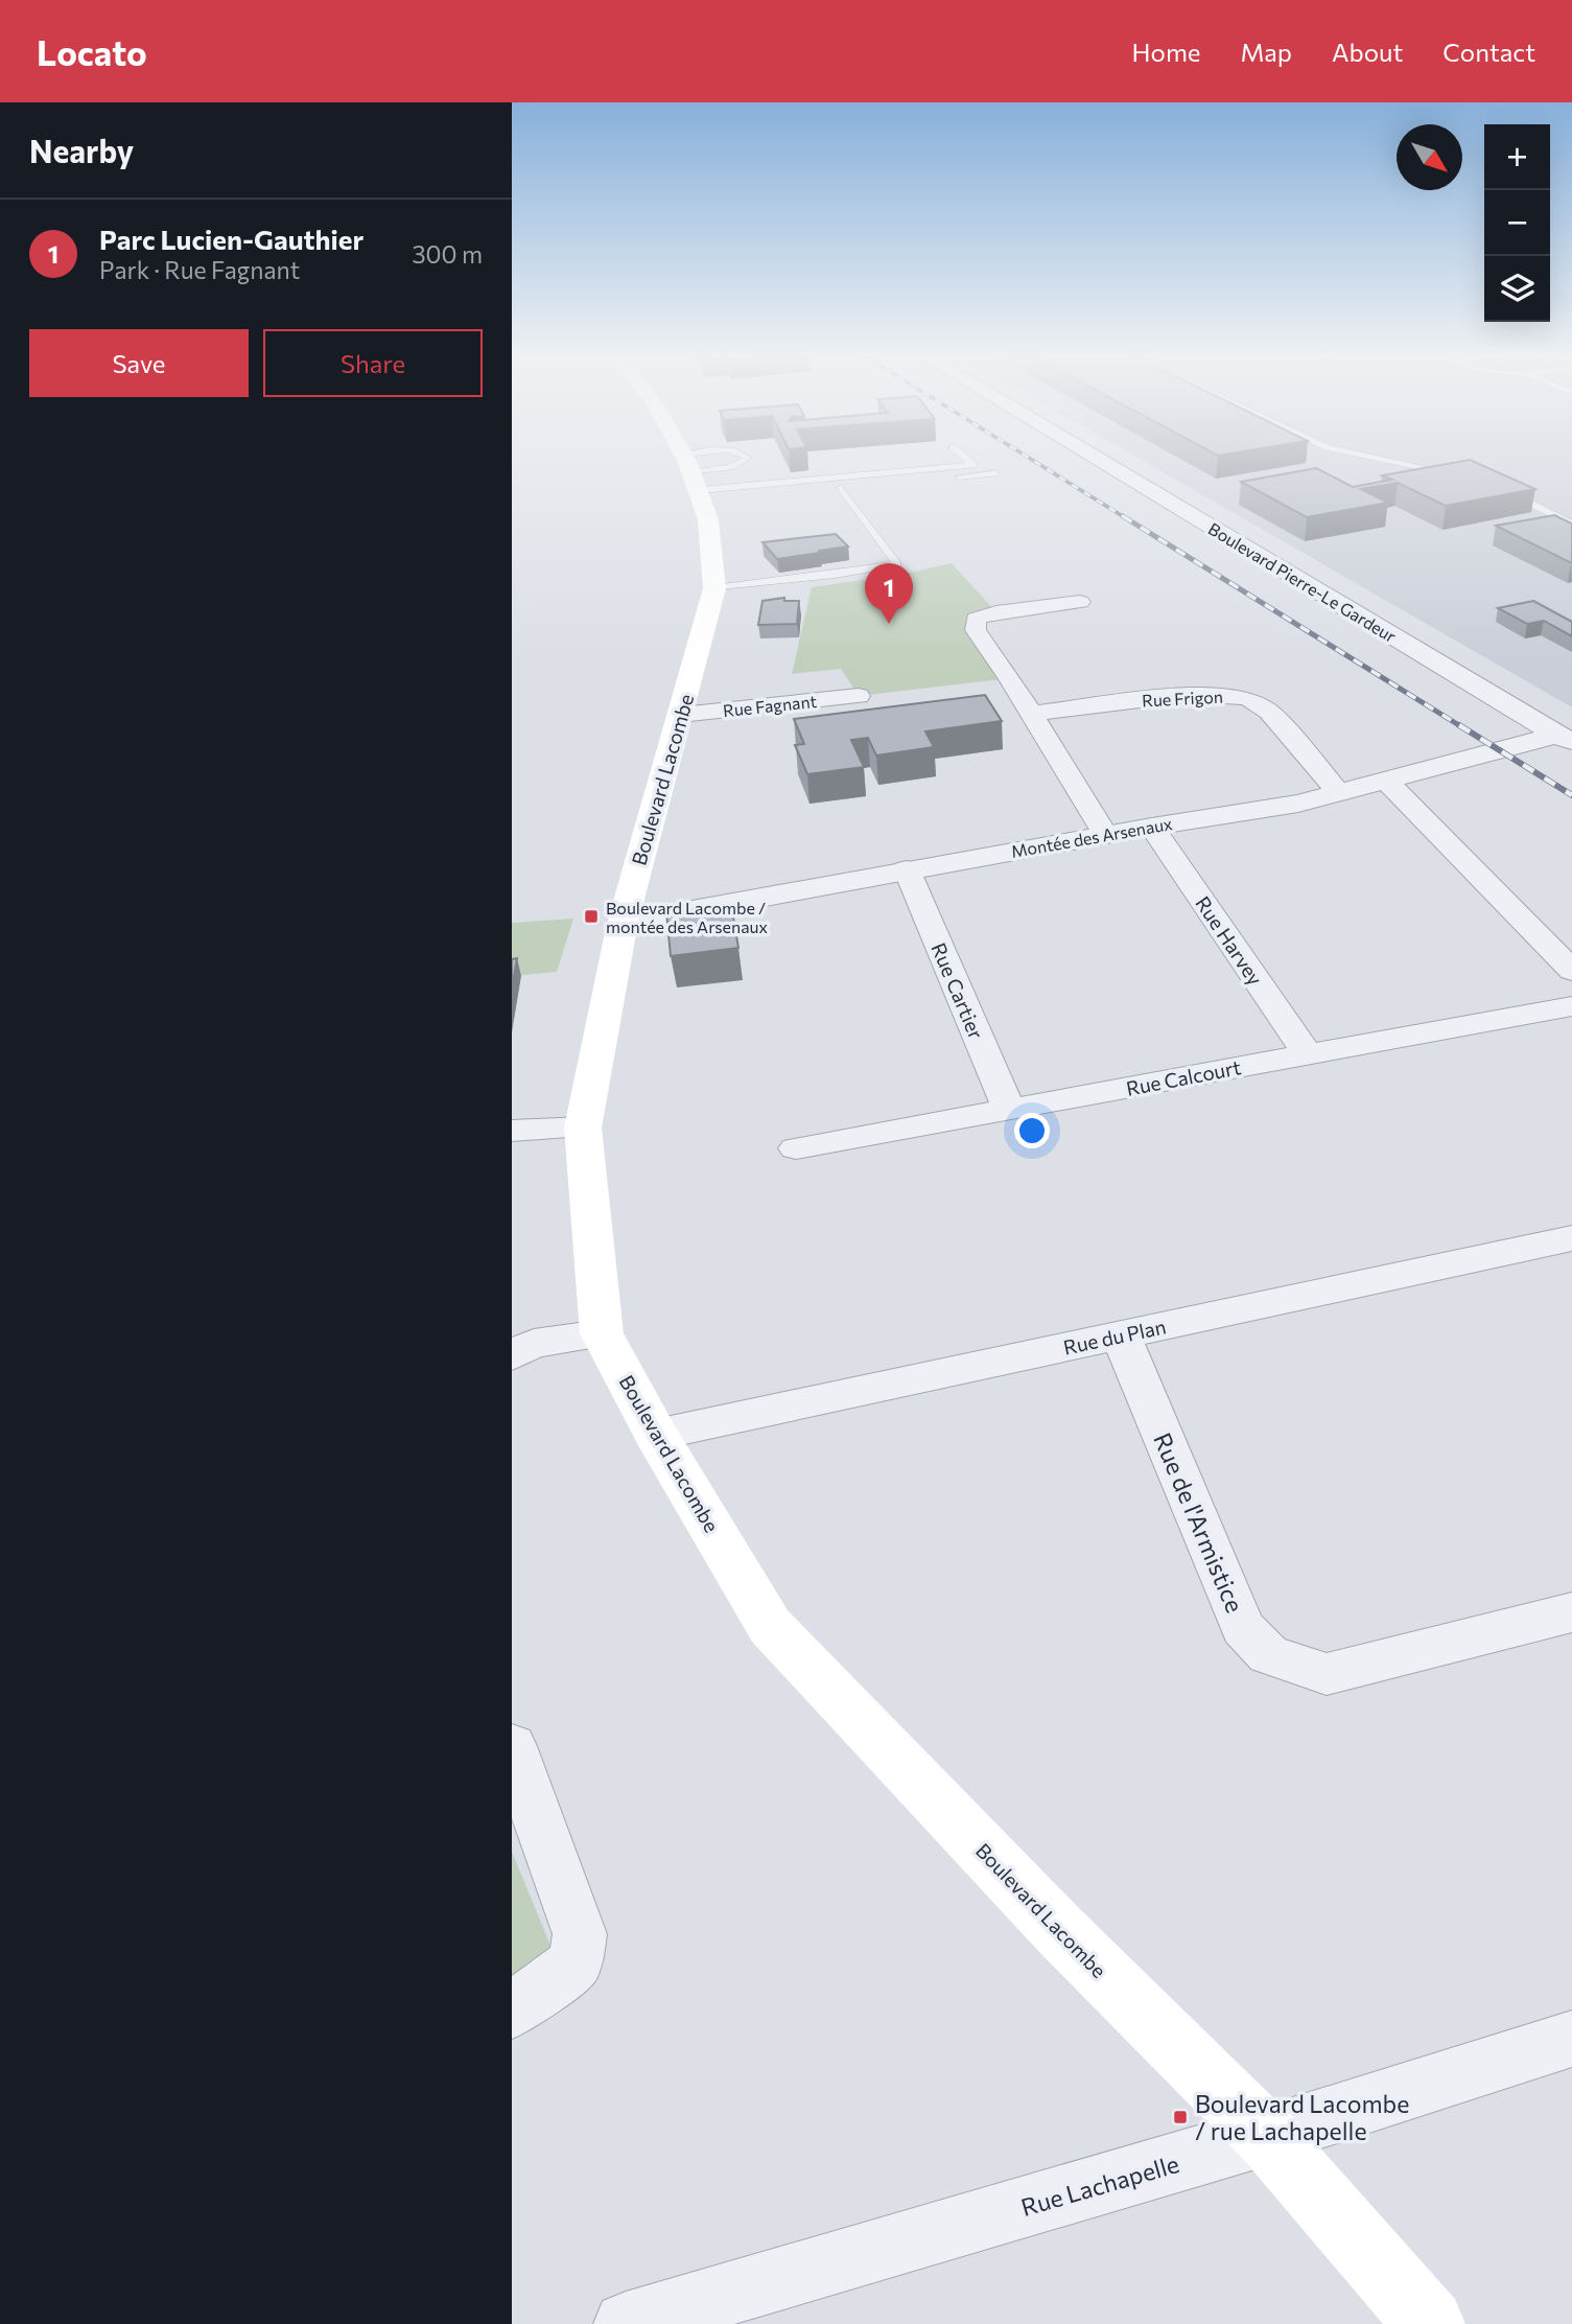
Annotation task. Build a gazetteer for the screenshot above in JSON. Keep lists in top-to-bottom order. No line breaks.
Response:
{"streets":{"main road":["Boulevard Lacombe"],"street":["Boulevard Pierre-Le Gardeur","Rue Frigon","Rue Fagnant","Montée des Arsenaux","Rue Harvey","Rue Cartier","Rue Calcourt","Rue du Plan","Rue de l'Armistice","Rue Lachapelle"]},"crossings":[["Boulevard Pierre-Le Gardeur","Montée des Arsenaux"],["Rue Frigon","Montée des Arsenaux"],["Rue Fagnant","Boulevard Lacombe"],["Boulevard Lacombe","Montée des Arsenaux"],["Boulevard Lacombe","Rue du Plan"],["Boulevard Lacombe","Rue Lachapelle"],["Montée des Arsenaux","Rue Harvey"],["Montée des Arsenaux","Rue Cartier"],["Rue Harvey","Rue Calcourt"],["Rue Cartier","Rue Calcourt"],["Rue du Plan","Rue de l'Armistice"]],"places":{"transit":["Boulevard Lacombe / montée des Arsenaux","Boulevard Lacombe / rue Lachapelle"]},"north":"bottom right","page":{"header":"Locato","nav":["Home","Map","About","Contact"],"heading":"Nearby","map_buttons":["+","−"],"list":[{"mark":"1","name":"Parc Lucien-Gauthier","note":"Park · Rue Fagnant","value":"300 m"}],"buttons":["Save","Share"],"pins":"1"}}
